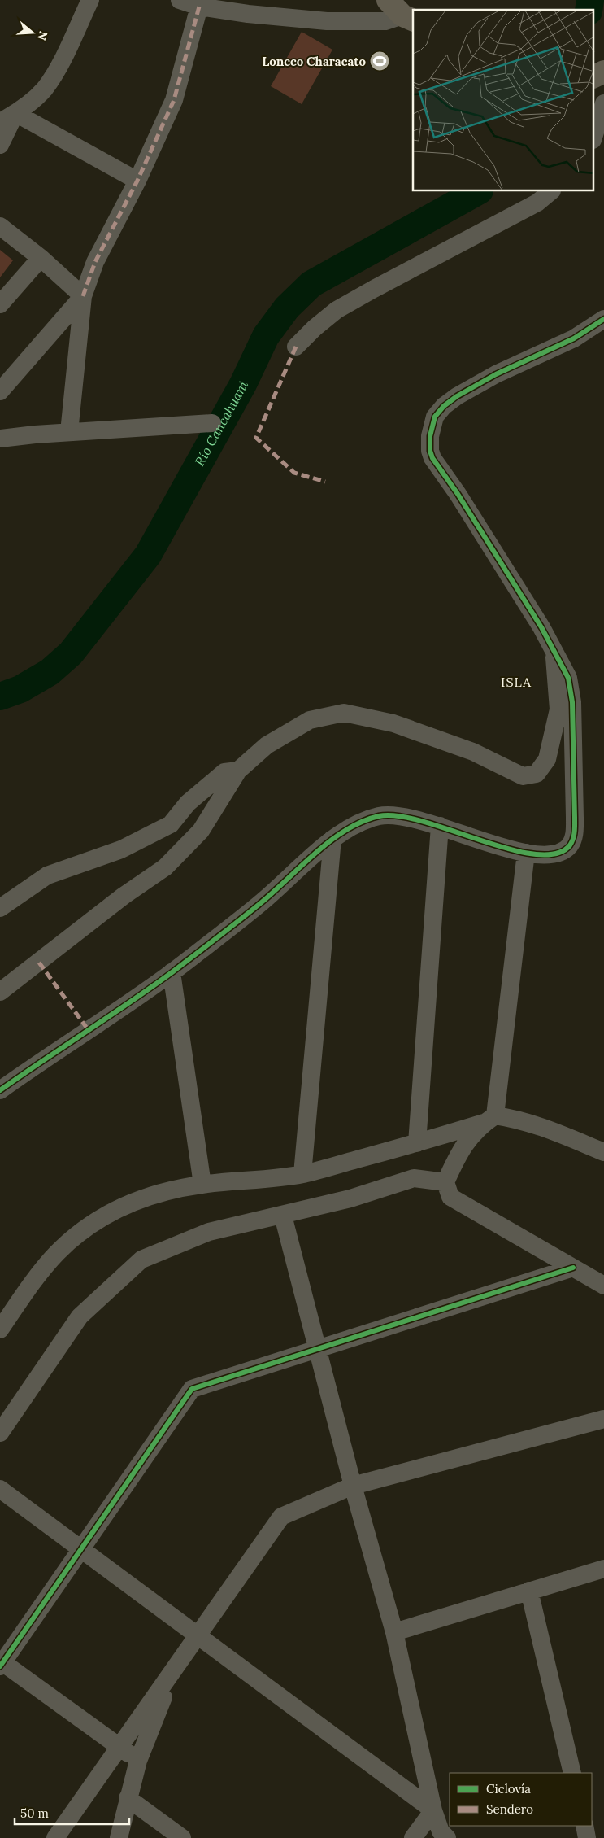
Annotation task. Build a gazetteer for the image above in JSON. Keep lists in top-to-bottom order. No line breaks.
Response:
{"districts":["ISLA"],"water":["Río Cancahuani"],"places":{"sports":["Loncco Characato"]},"legend":["Ciclovía","Sendero"],"scale_bar":"50 m","north":"right"}
